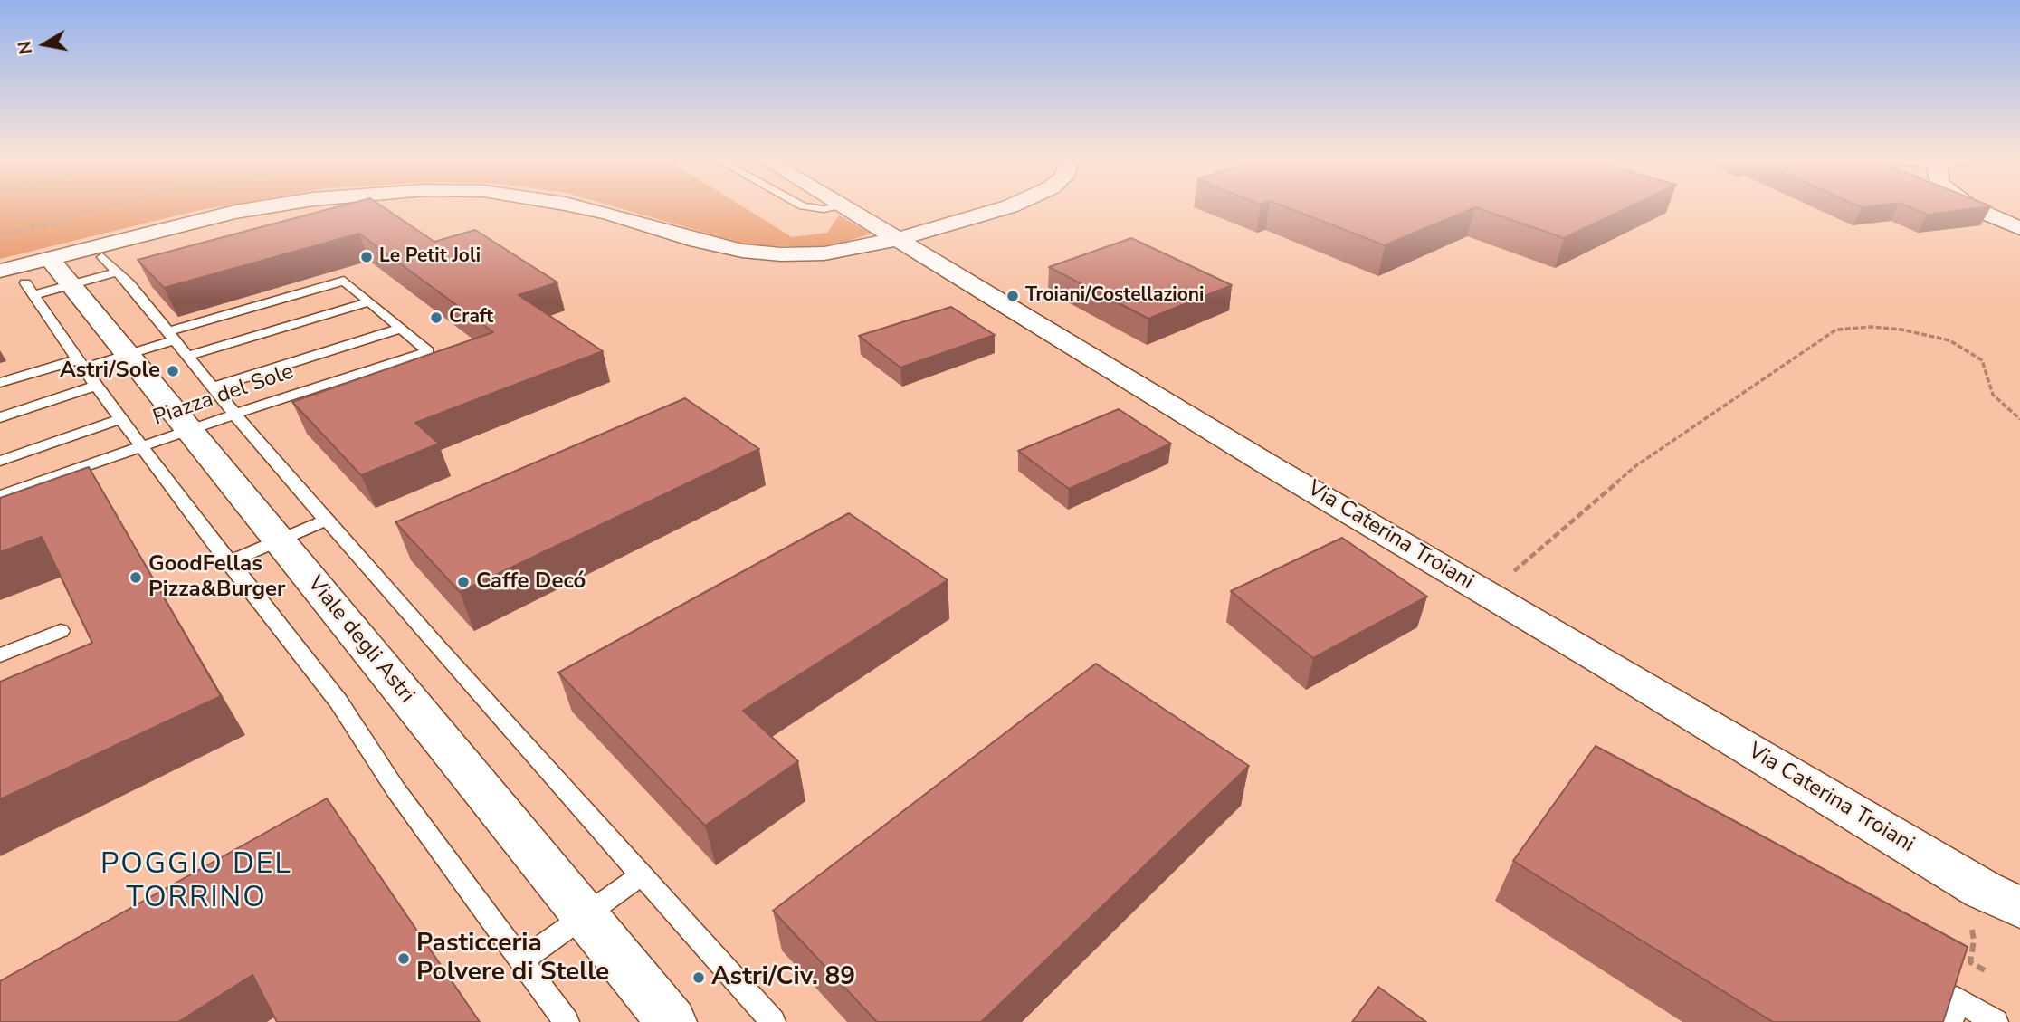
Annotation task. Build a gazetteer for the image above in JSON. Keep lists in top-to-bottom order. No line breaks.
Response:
{"streets":{"street":["Via Caterina Troiani","Viale degli Astri"],"lane":["Piazza del Sole"]},"crossings":[["Piazza del Sole","Viale degli Astri"]],"districts":["POGGIO DEL TORRINO"],"places":["Le Petit Joli","Troiani/Costellazioni","Craft","Astri/Sole","GoodFellas Pizza&Burger","Caffe Decó","Pasticceria Polvere di Stelle","Astri/Civ. 89"],"north":"left"}
